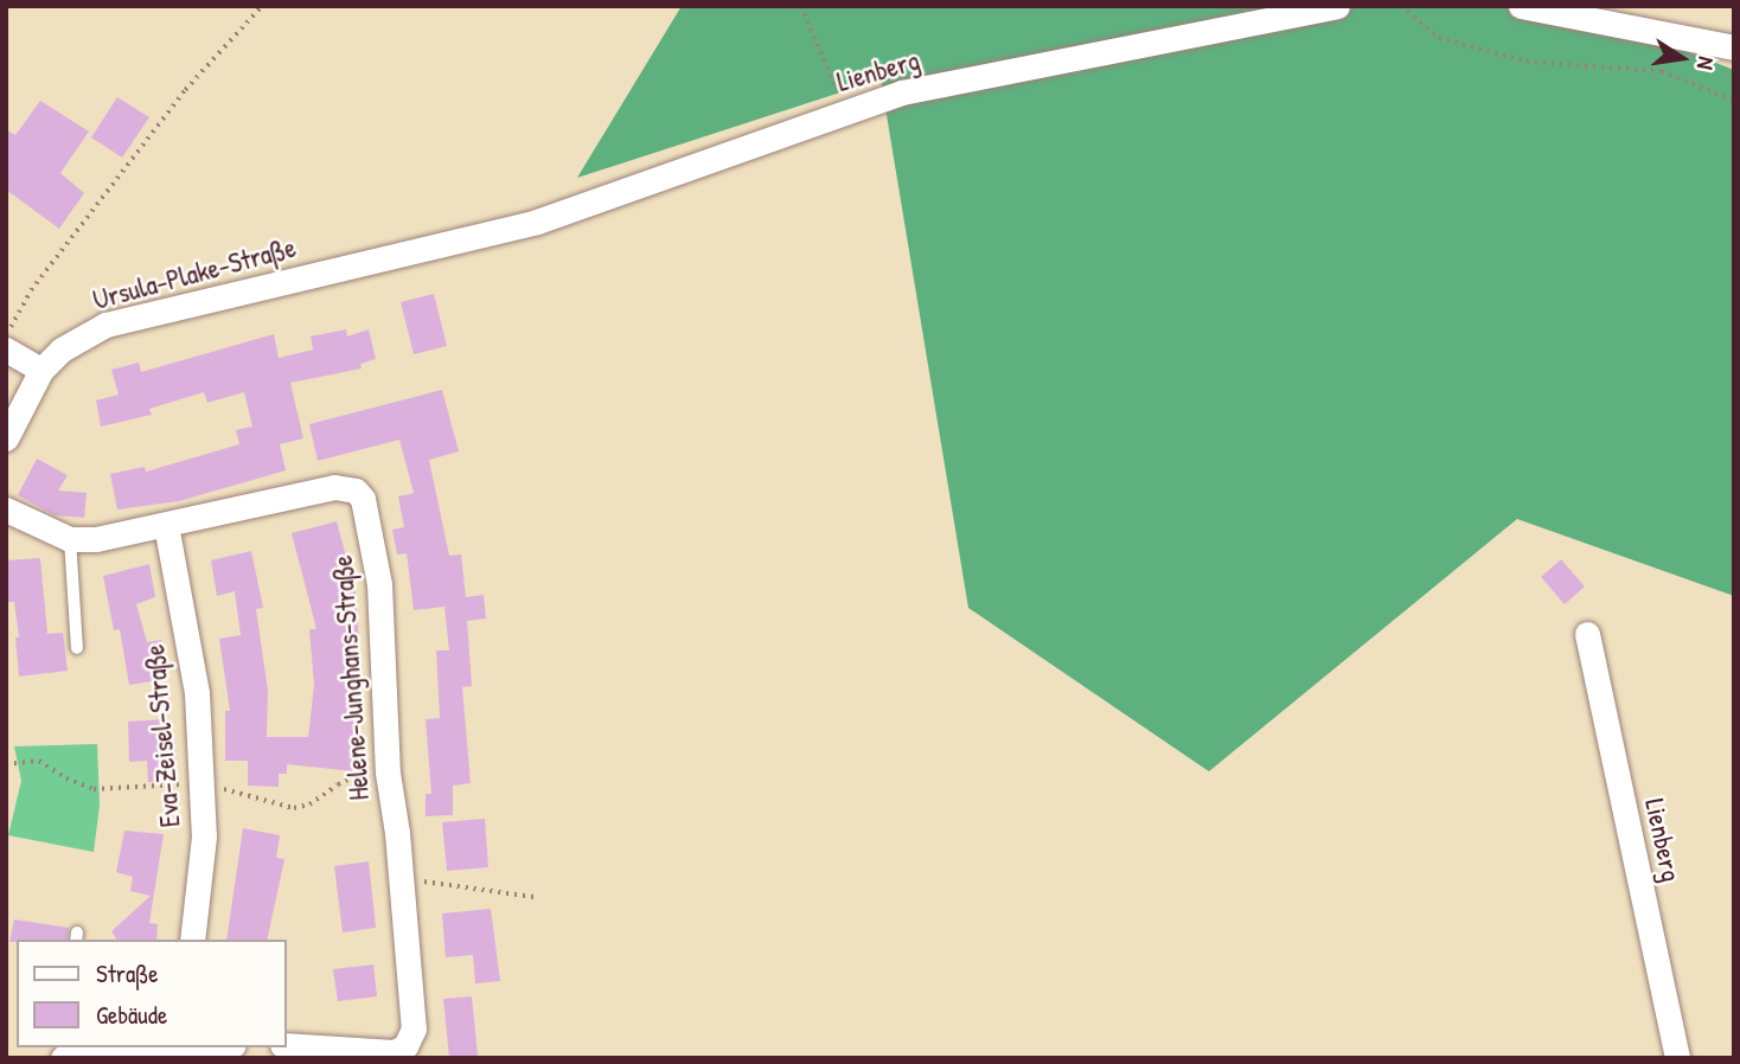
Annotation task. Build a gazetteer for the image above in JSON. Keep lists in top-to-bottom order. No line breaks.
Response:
{"streets":{"street":["Lienberg","Ursula-Plake-Straße","Helene-Junghans-Straße","Eva-Zeisel-Straße"]},"crossings":[["Lienberg","Ursula-Plake-Straße"],["Helene-Junghans-Straße","Eva-Zeisel-Straße"]],"legend":["Straße","Gebäude"],"north":"right"}
